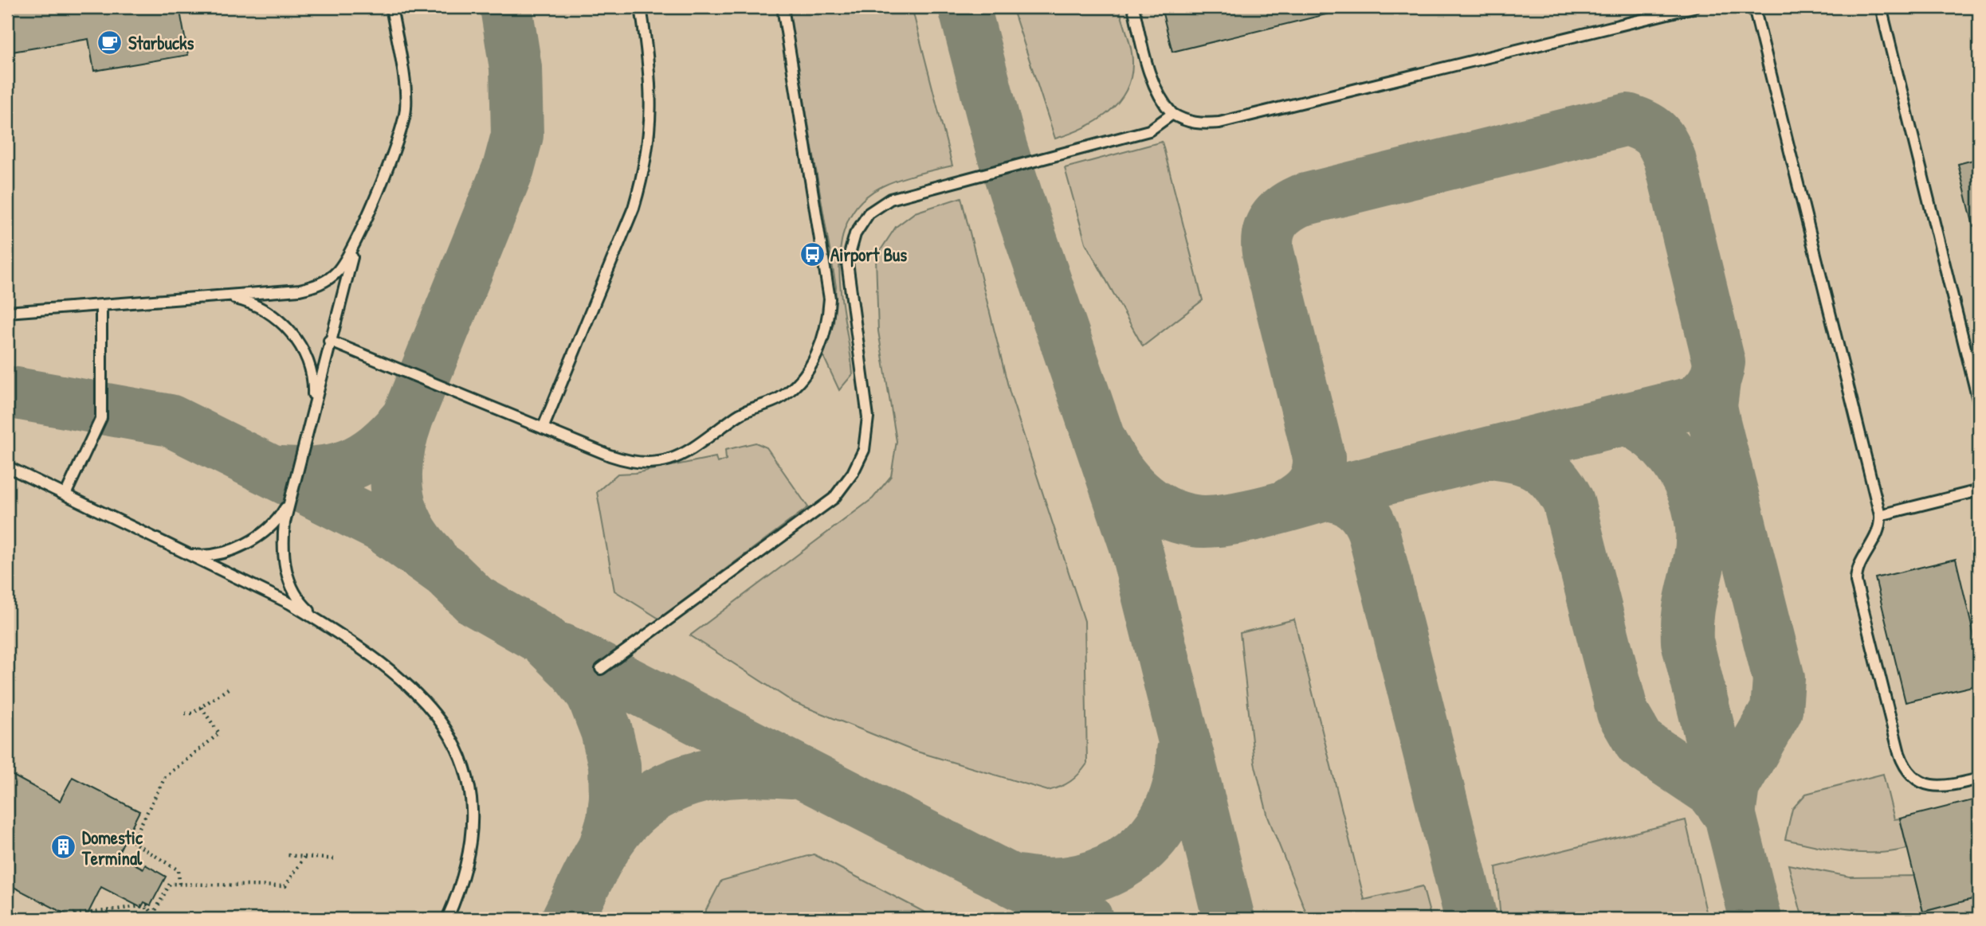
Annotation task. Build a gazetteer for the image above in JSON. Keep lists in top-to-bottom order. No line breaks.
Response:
{"places":{"cafe":["Starbucks"],"bus stop":["Airport Bus"],"building":["Domestic Terminal"]}}
